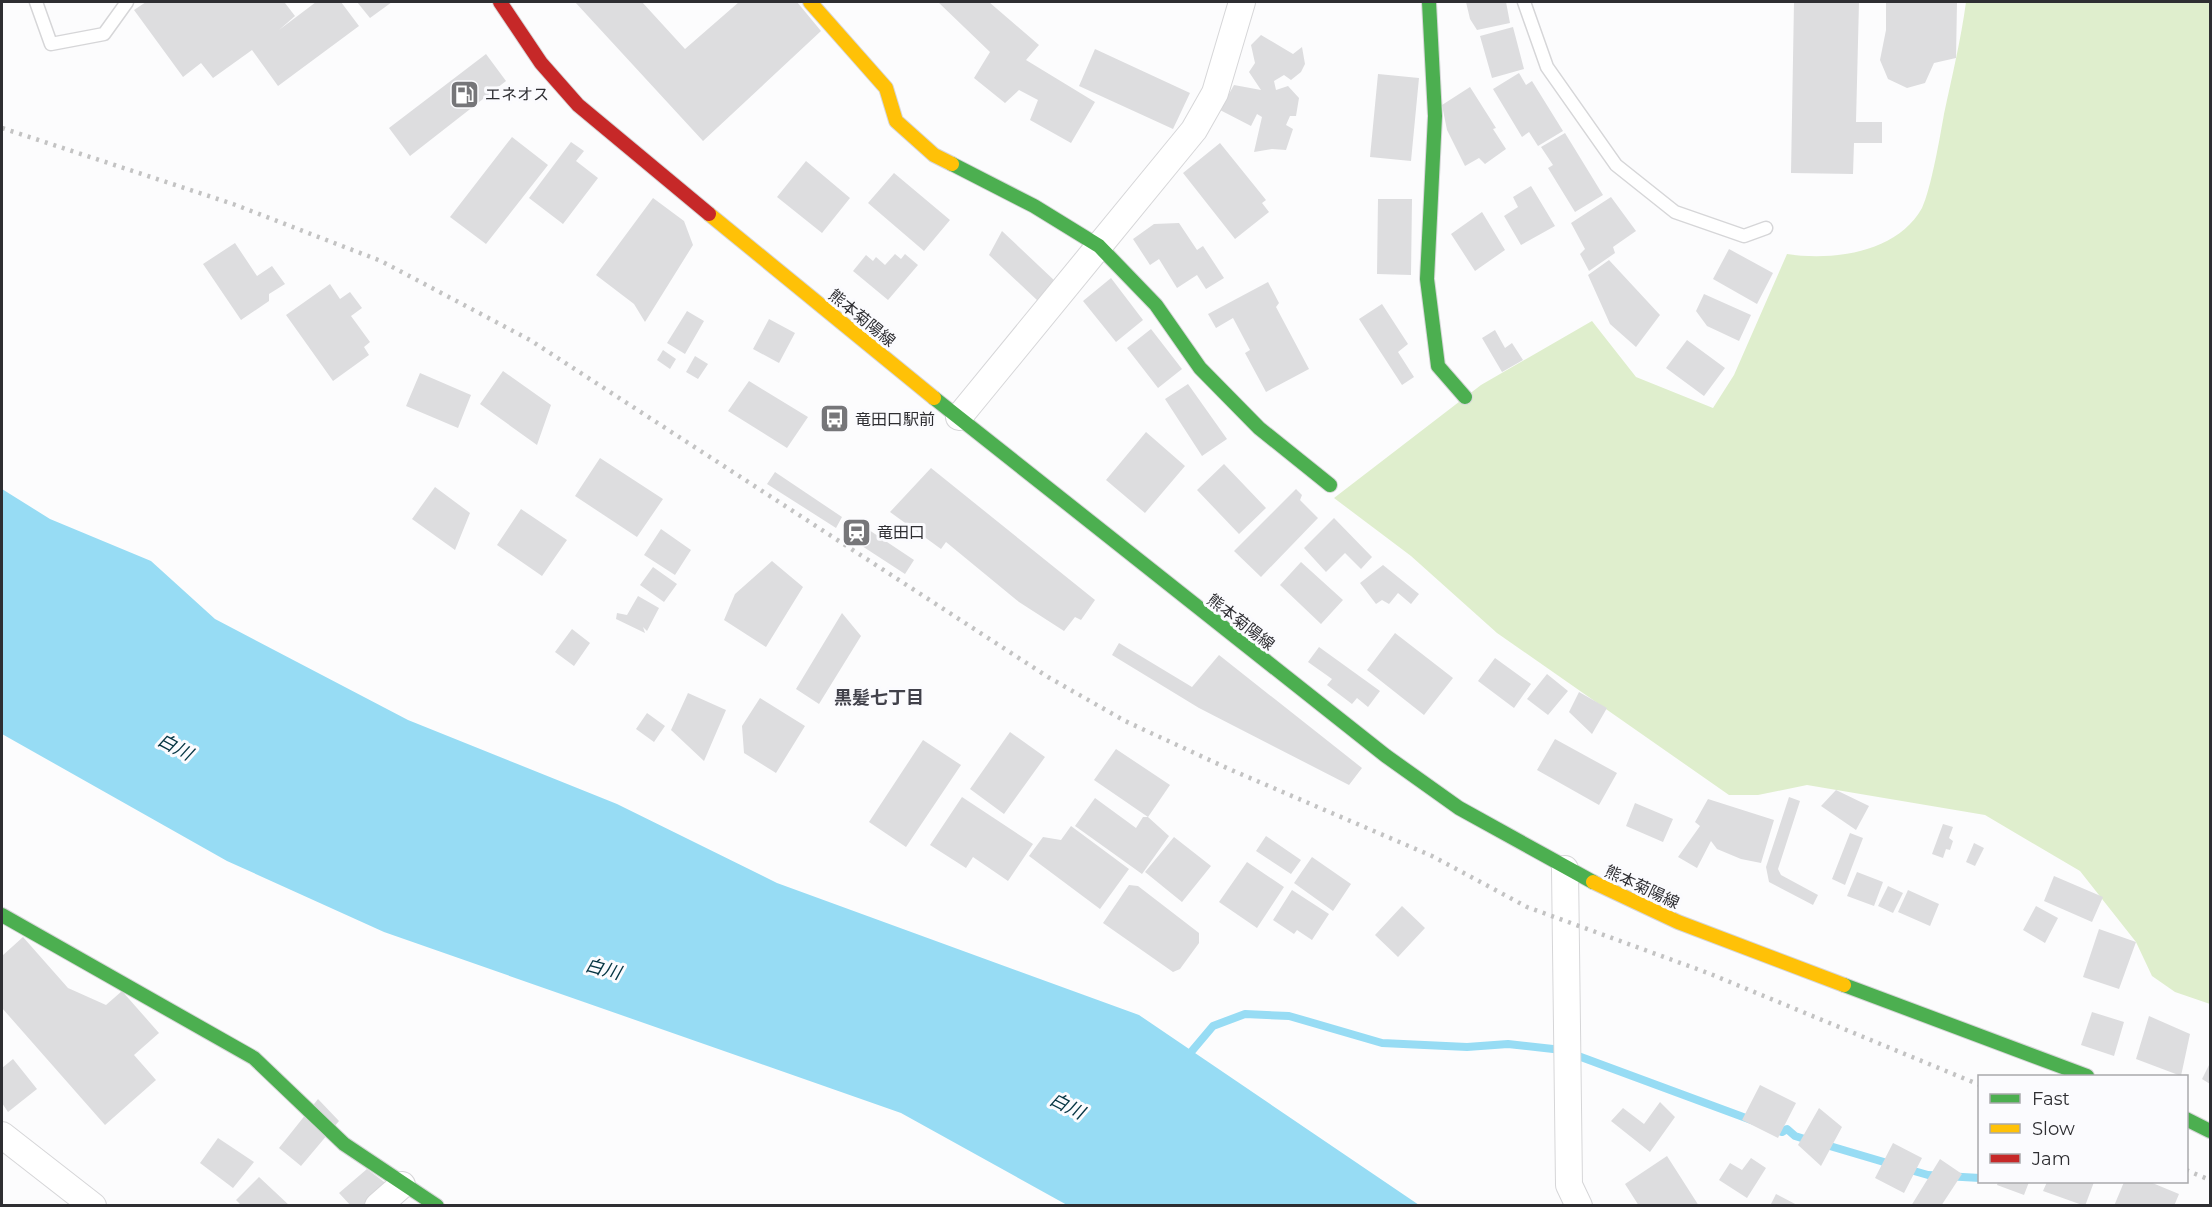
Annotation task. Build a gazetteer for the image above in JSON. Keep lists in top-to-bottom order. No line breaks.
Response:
{"streets":{"main road":["熊本菊陽線"]},"districts":["黒髪七丁目"],"water":["白川"],"places":{"fuel station":["エネオス"],"bus stop":["竜田口駅前"],"station":["竜田口"]},"legend":["Fast","Slow","Jam"]}
